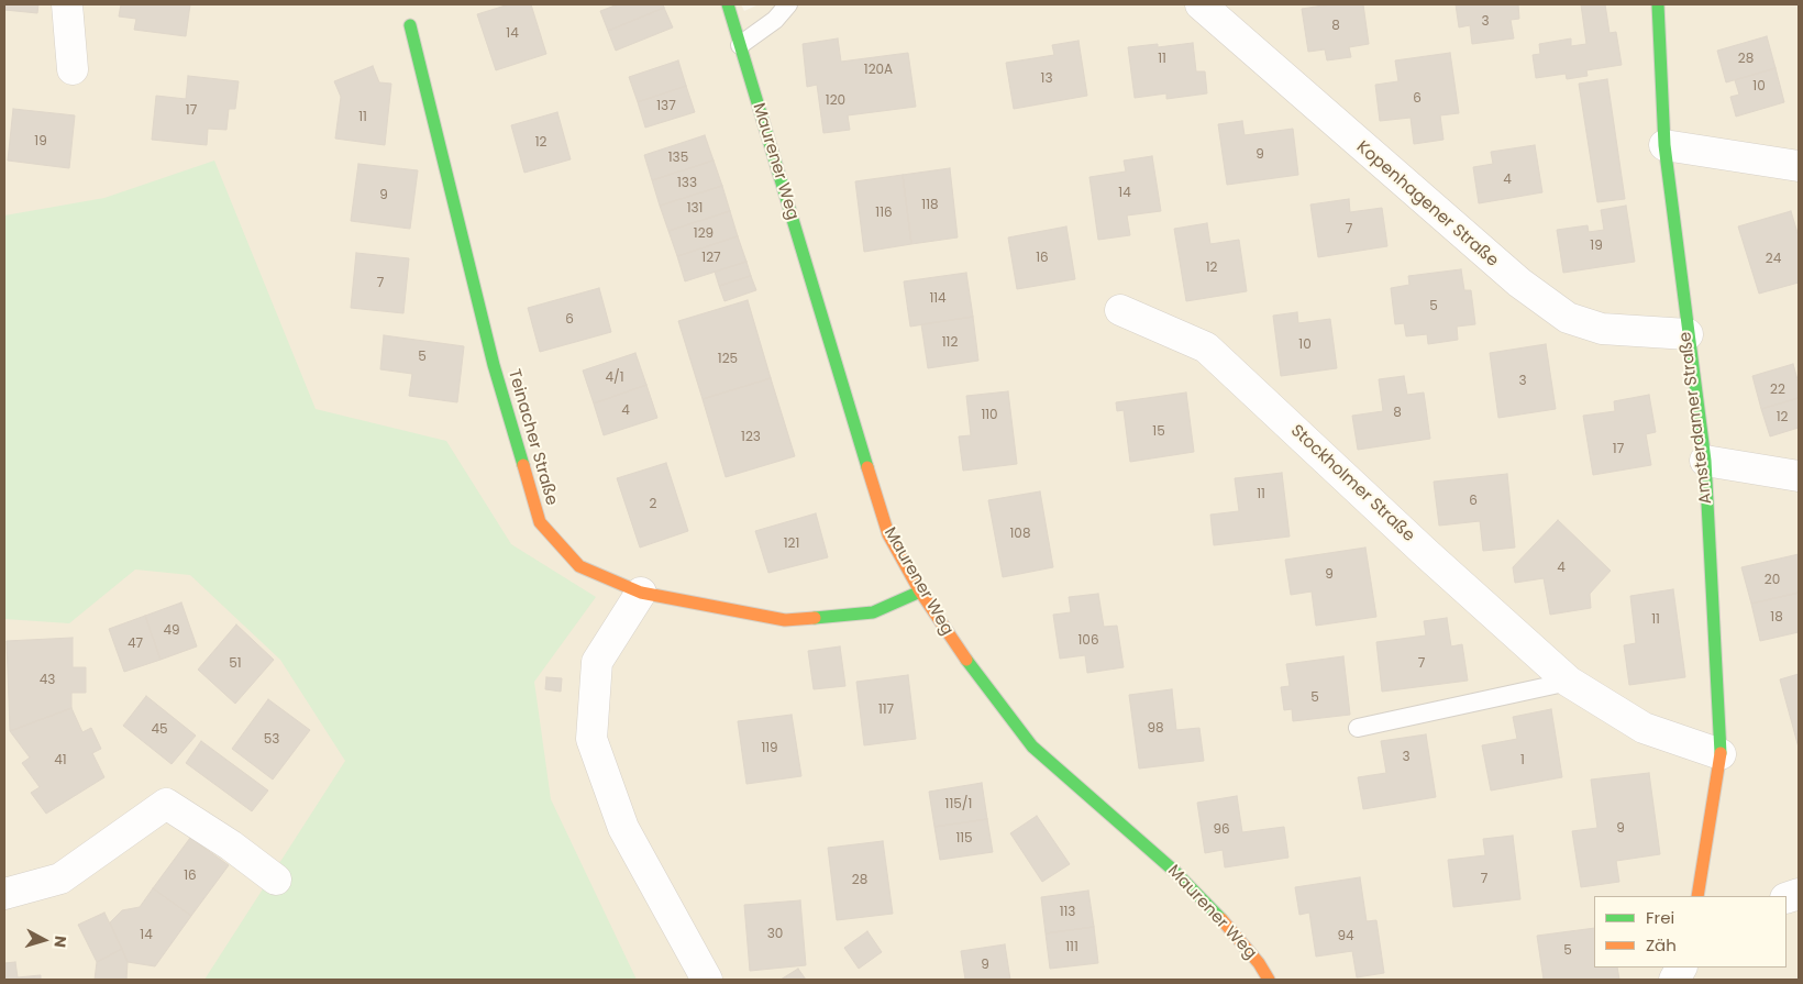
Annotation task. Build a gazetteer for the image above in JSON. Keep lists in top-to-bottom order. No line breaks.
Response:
{"streets":{"street":["Maurener Weg","Kopenhagener Straße","Amsterdamer Straße","Teinacher Straße","Stockholmer Straße"]},"crossings":[["Maurener Weg","Teinacher Straße"],["Kopenhagener Straße","Amsterdamer Straße"],["Amsterdamer Straße","Stockholmer Straße"]],"house_numbers":["3","8","14","11","28","120A","13","10","6","120","137","17","11","19","12","9","135","4","133","14","9","118","131","116","7","129","19","127","16","24","12","7","114","5","6","112","10","5","125","4/1","3","22","4","8","110","12","15","123","17","11","6","2","108","121","4","9","20","18","11","49","106","47","51","7","43","5","117","98","45","53","119","3","41","1","115/1","9","96","115","16","7","28","113","30","14","94","111","5","9"],"legend":["Frei","Zäh"],"north":"right"}
